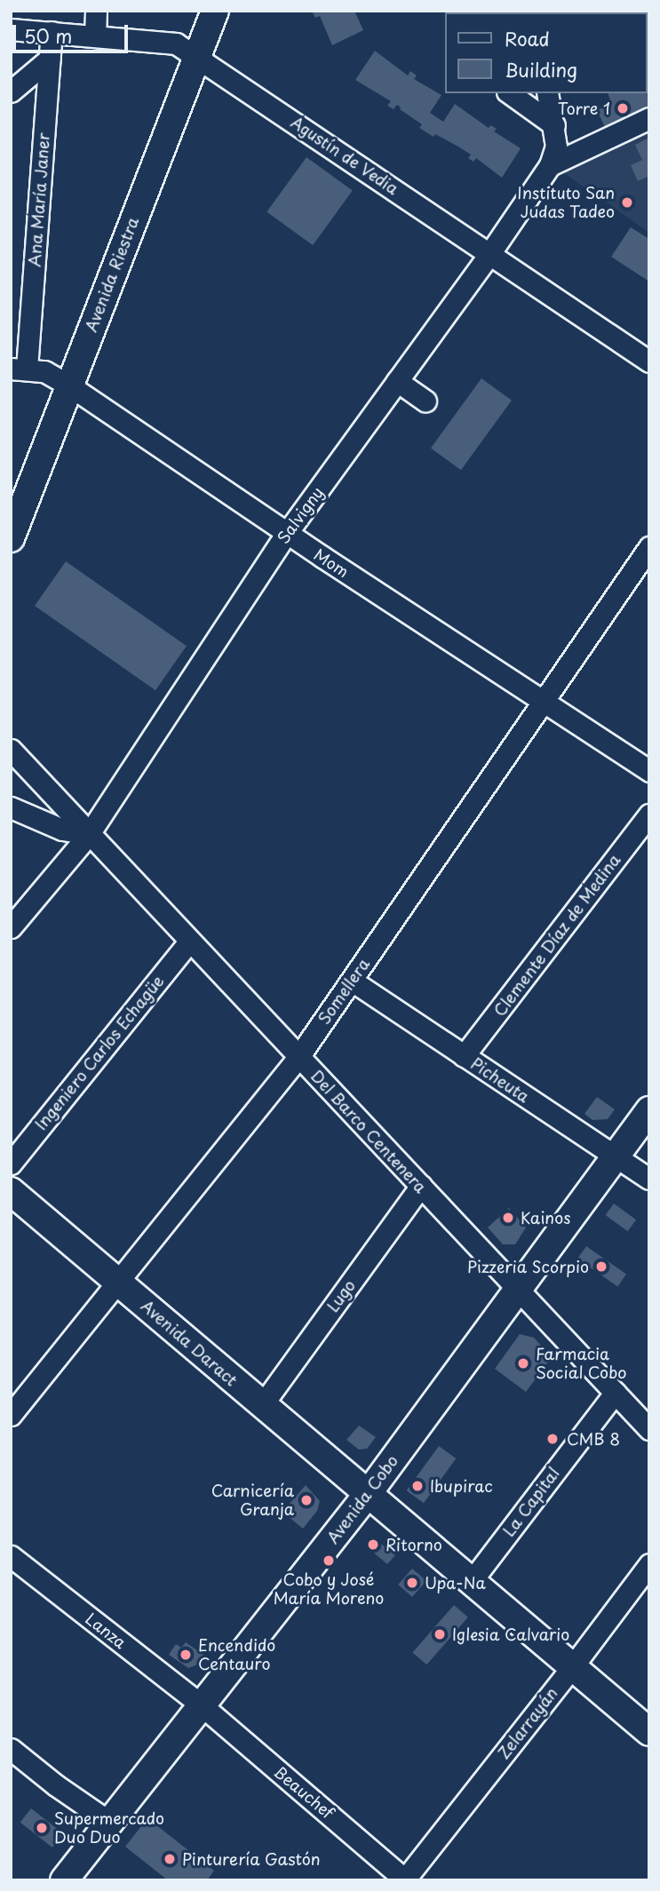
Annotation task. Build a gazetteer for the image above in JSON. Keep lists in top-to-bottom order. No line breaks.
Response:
{"streets":{"main road":["Avenida Riestra","Avenida Daract","Avenida Cobo"],"street":["Agustín de Vedia","Ana María Janer","Salvigny","Mom","Clemente Díaz de Medina","Somellera","Ingeniero Carlos Echagüe","Picheuta","Del Barco Centenera","Lugo","La Capital","Lanza","Zelarrayán","Beauchef"]},"crossings":[["Agustín de Vedia","Ana María Janer"],["Agustín de Vedia","Avenida Riestra"],["Agustín de Vedia","Salvigny"],["Ana María Janer","Mom"],["Avenida Riestra","Mom"],["Salvigny","Mom"],["Salvigny","Del Barco Centenera"],["Mom","Somellera"],["Clemente Díaz de Medina","Picheuta"],["Somellera","Picheuta"],["Somellera","Del Barco Centenera"],["Somellera","Avenida Daract"],["Ingeniero Carlos Echagüe","Del Barco Centenera"],["Picheuta","Avenida Cobo"],["Del Barco Centenera","Lugo"],["Del Barco Centenera","Avenida Cobo"],["Del Barco Centenera","La Capital"],["Lugo","Avenida Daract"],["Avenida Daract","Avenida Cobo"],["Avenida Daract","La Capital"],["Avenida Daract","Zelarrayán"],["Avenida Cobo","Lanza"],["Avenida Cobo","Beauchef"],["Lanza","Beauchef"],["Zelarrayán","Beauchef"]],"places":["Torre 1","Instituto San Judas Tadeo","Kainos","Pizzeria Scorpio","Farmacia Social Cobo","CMB 8","Ibupirac","Carnicería Granja","Ritorno","Cobo y José María Moreno","Upa-Na","Iglesia Calvario","Encendido Centauro","Supermercado Duo Duo","Pinturería Gastón"],"legend":["Road","Building"],"scale_bar":"50 m"}
